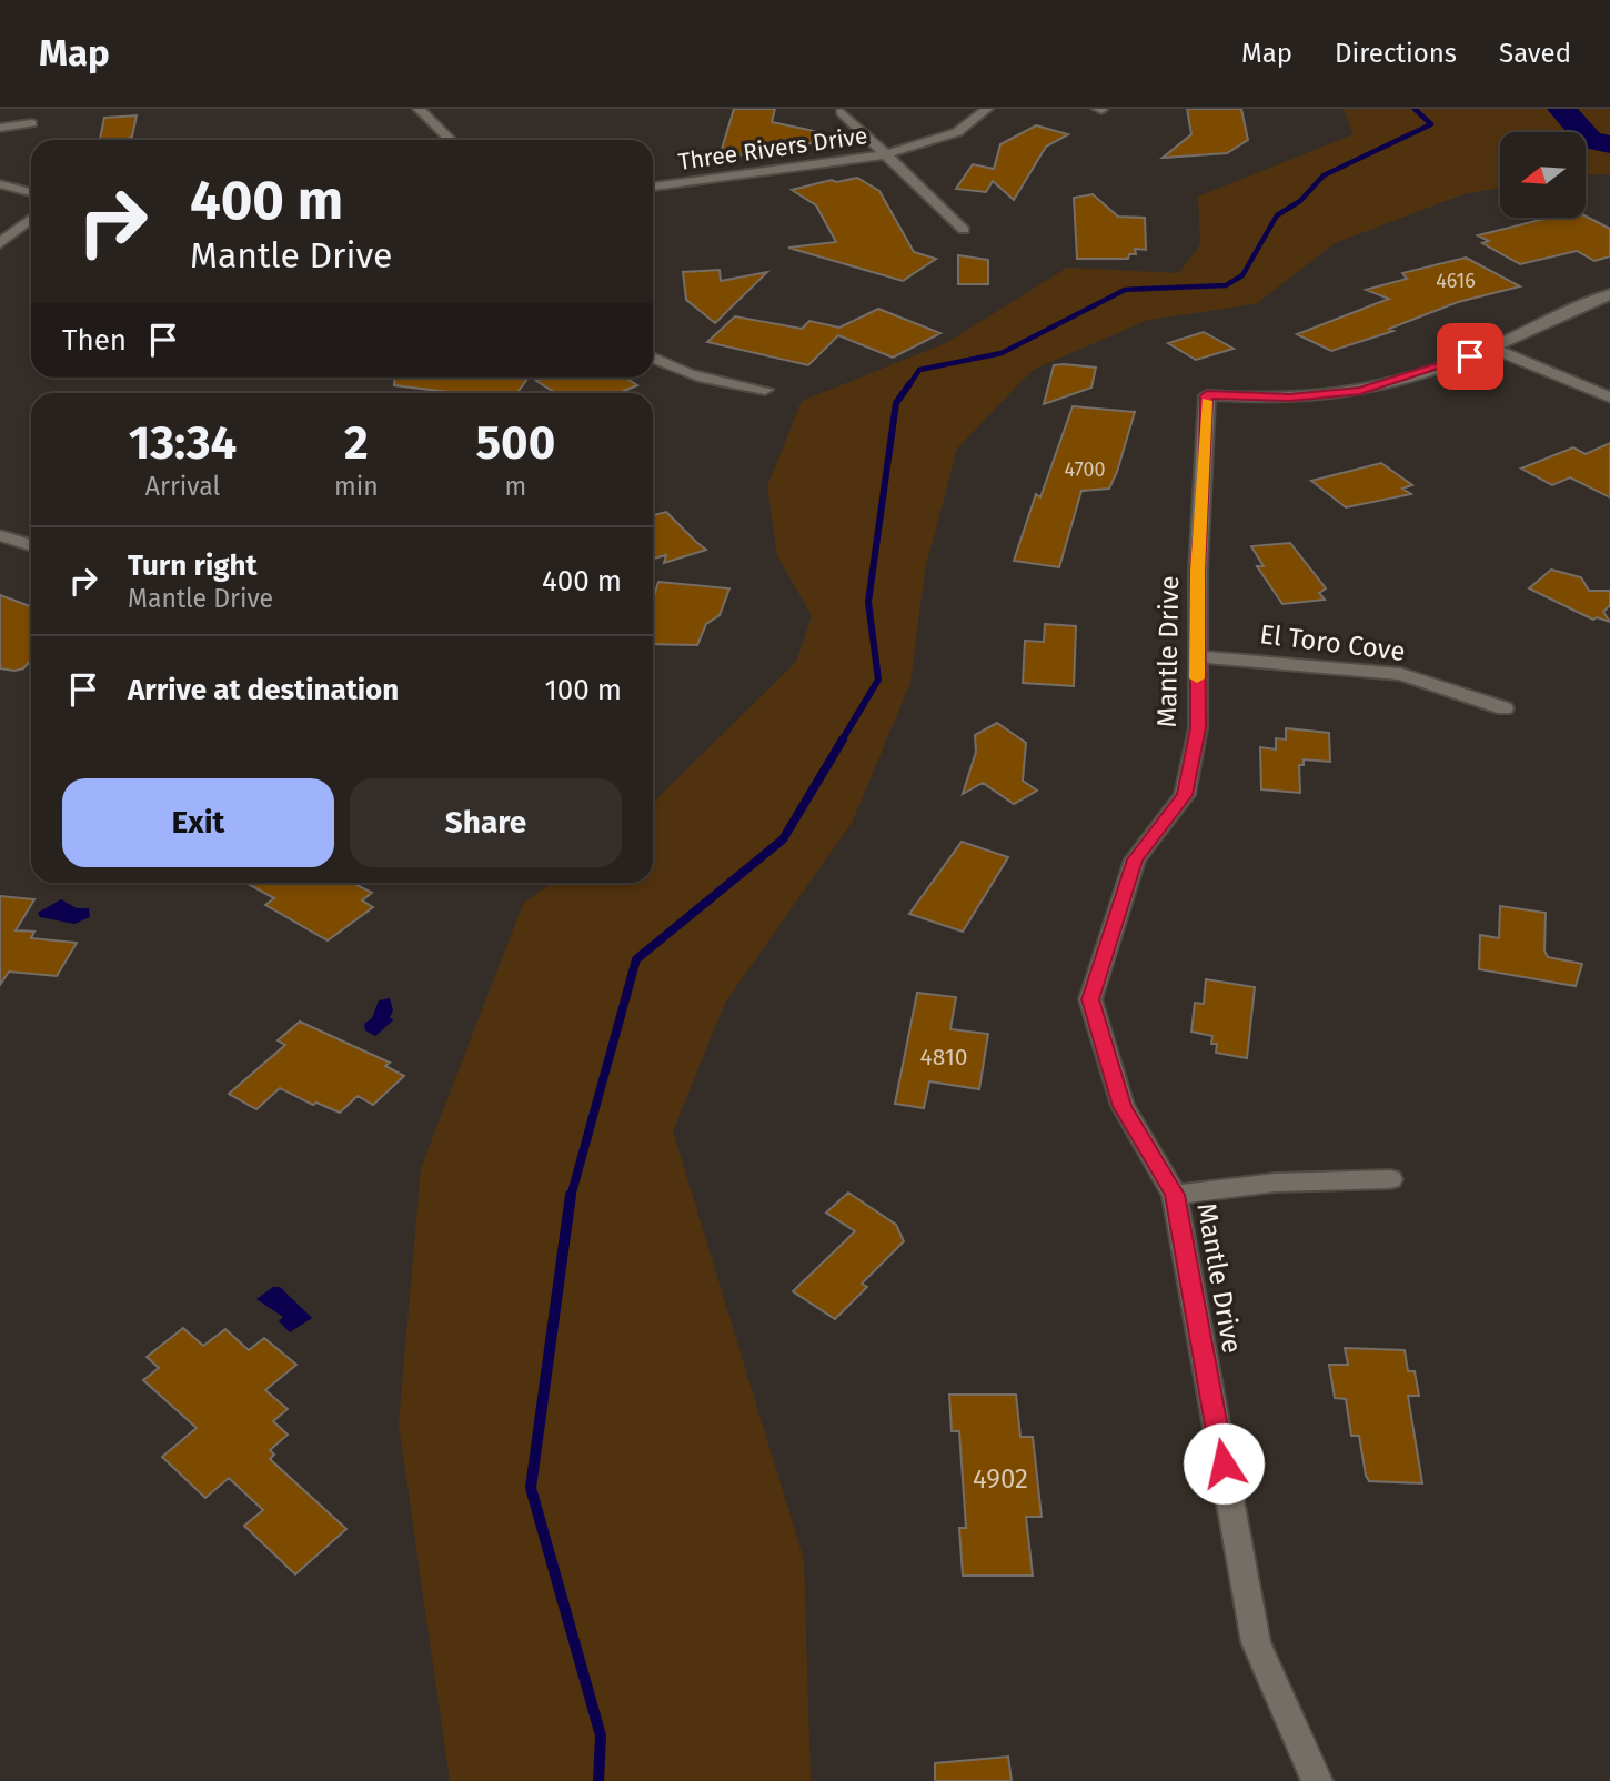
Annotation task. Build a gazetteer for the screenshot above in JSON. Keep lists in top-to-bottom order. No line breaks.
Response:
{"streets":{"street":["Three Rivers Drive","El Toro Cove","Mantle Drive"]},"crossings":[["El Toro Cove","Mantle Drive"]],"house_numbers":["4616","4700","4810","4902"],"north":"left","page":{"header":"Map","nav":["Map","Directions","Saved"],"turn":["400 m","Mantle Drive"],"then":"Then","eta":["13:34","Arrival","2","min","500","m"],"list":[{"name":"Turn right","note":"Mantle Drive","value":"400 m"},{"name":"Arrive at destination","value":"100 m"}],"buttons":["Exit","Share"]}}
